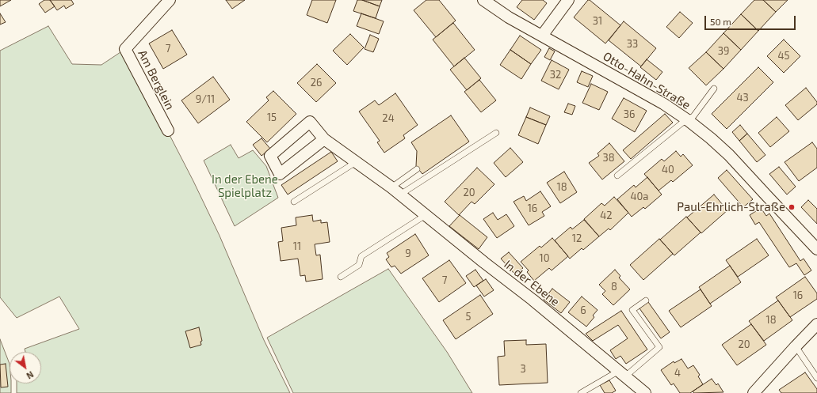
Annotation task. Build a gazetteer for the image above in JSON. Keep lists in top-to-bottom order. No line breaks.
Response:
{"streets":{"street":["Am Berglein","Otto-Hahn-Straße","In der Ebene"]},"parks":["In der Ebene Spielplatz"],"places":["Paul-Ehrlich-Straße"],"house_numbers":["31","33","7","39","45","32","26","43","9/11","36","15","24","38","40","18","20","40a","16","42","12","11","9","10","7","8","16","6","5","18","20","3","4"],"scale_bar":"50 m","north":"bottom right"}
